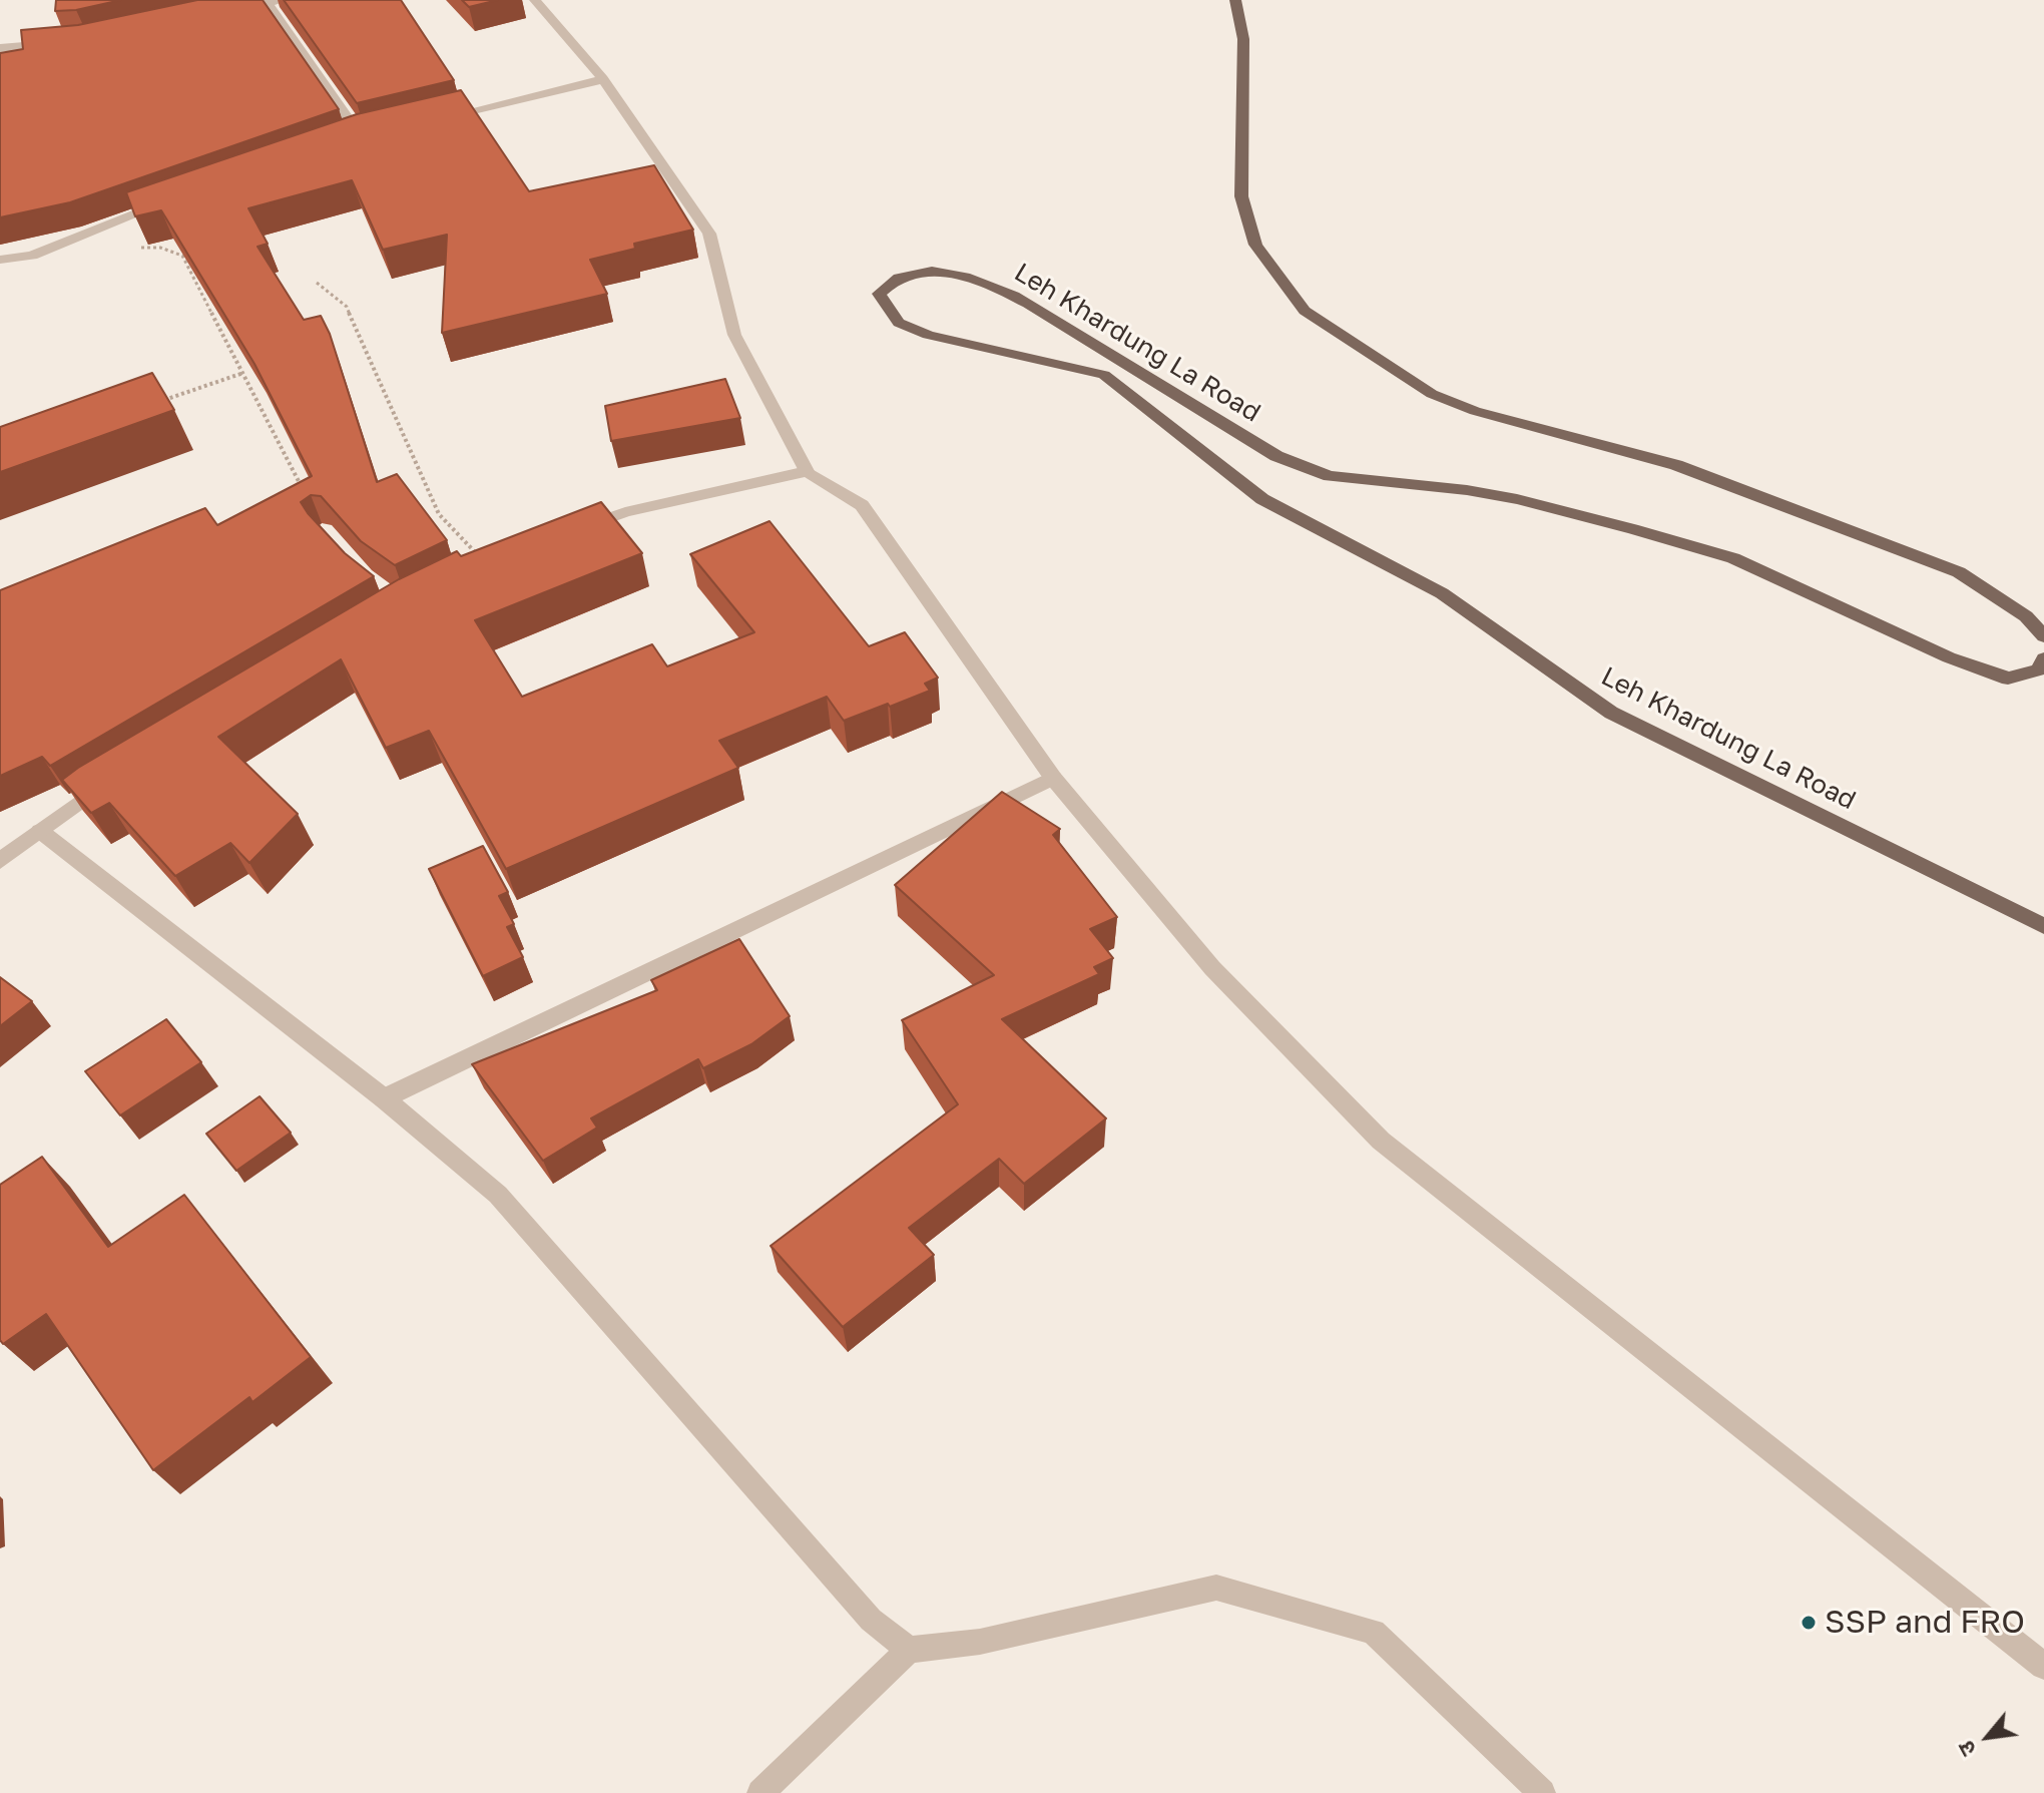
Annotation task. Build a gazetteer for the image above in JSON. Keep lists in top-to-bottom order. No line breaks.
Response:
{"streets":{"main road":["Leh Khardung La Road"]},"places":["SSP and FRO"],"north":"bottom left"}
